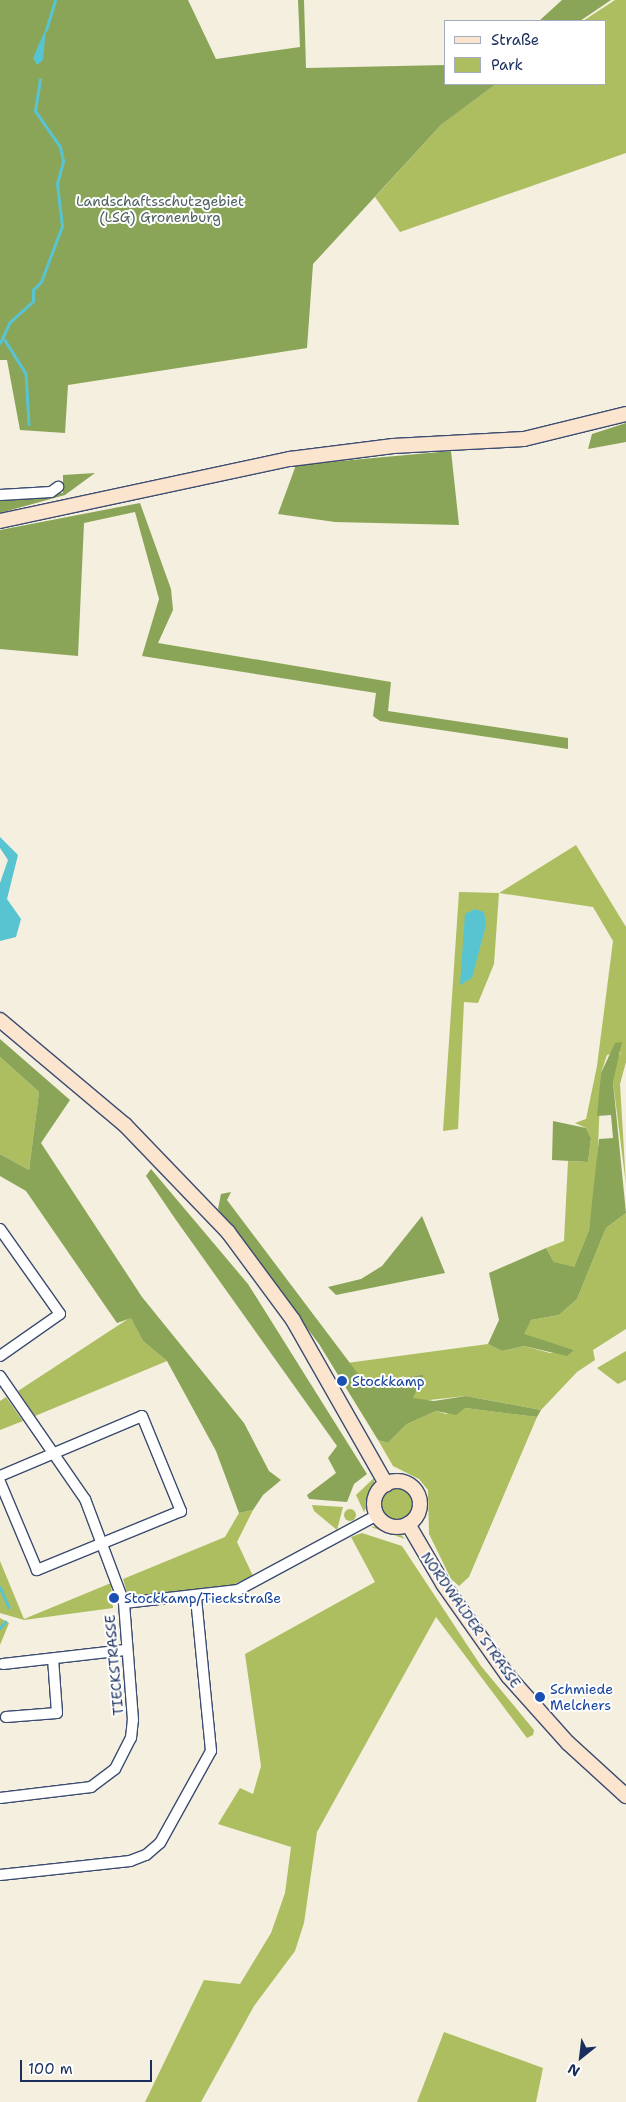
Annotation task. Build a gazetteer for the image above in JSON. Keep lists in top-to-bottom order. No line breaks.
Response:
{"streets":{"main road":["NORDWALDER STRASSE"],"street":["TIECKSTRASSE"]},"parks":["Landschaftsschutzgebiet (LSG) Gronenburg"],"places":["Stockkamp","Stockkamp/Tieckstraße","Schmiede Melchers"],"legend":["Straße","Park"],"scale_bar":"100 m","north":"bottom left"}
